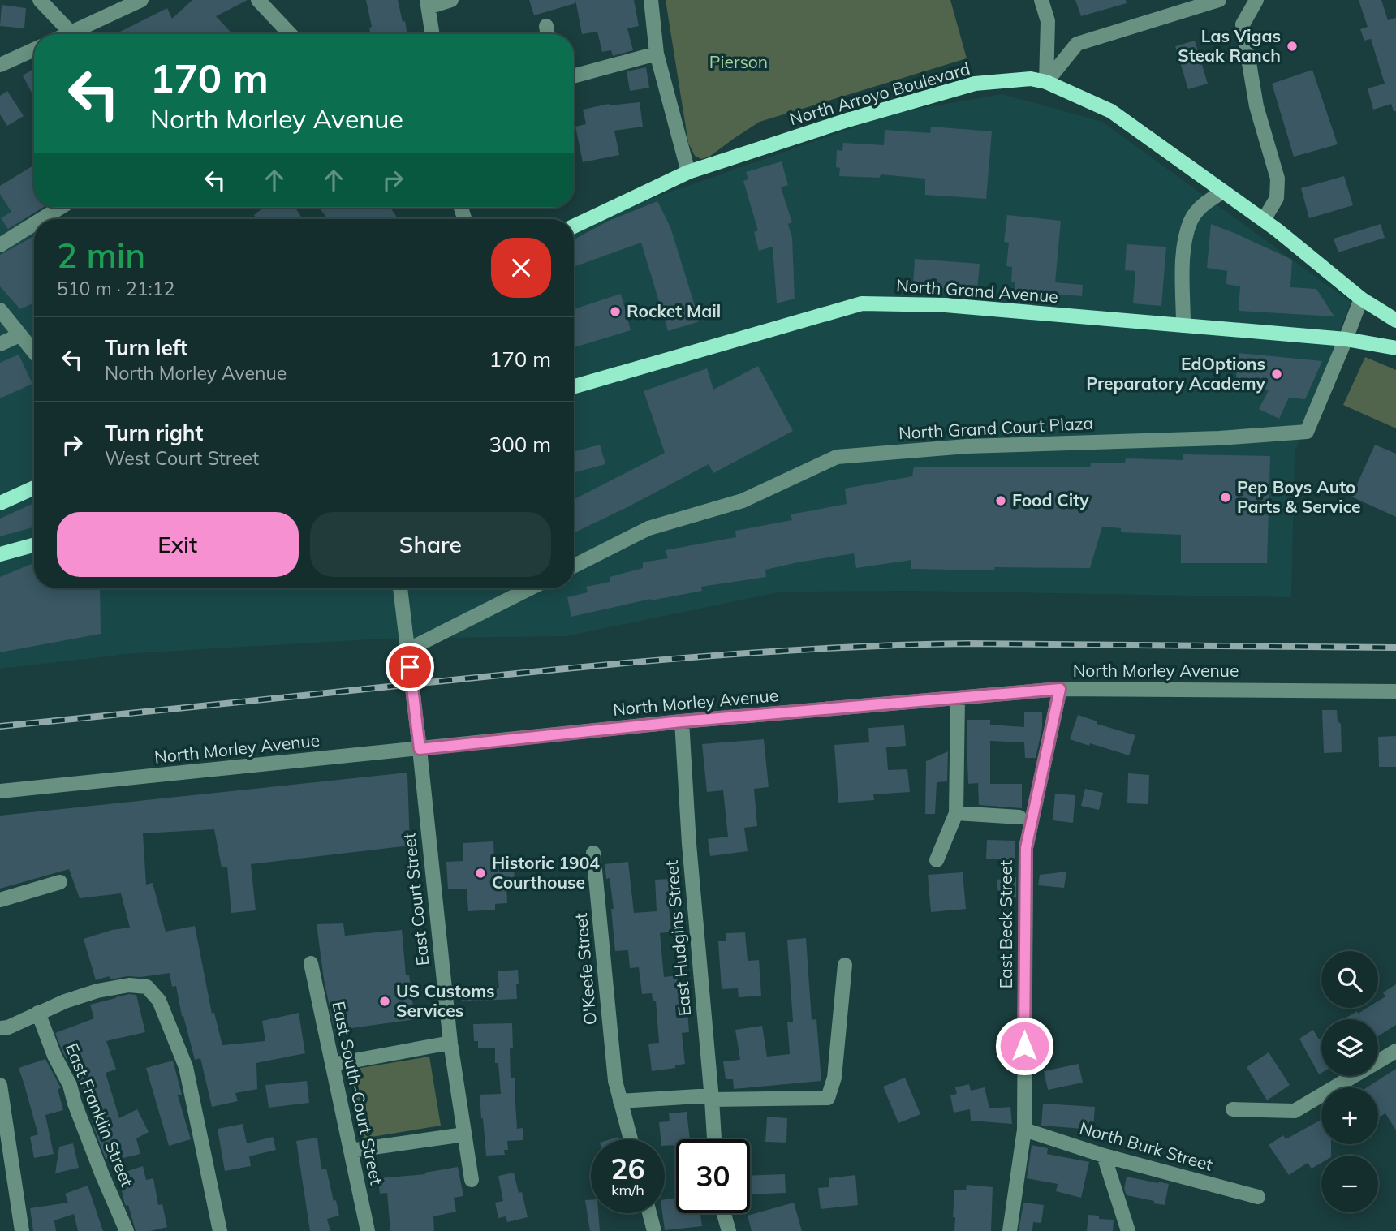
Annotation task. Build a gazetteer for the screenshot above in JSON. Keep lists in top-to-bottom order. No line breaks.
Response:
{"streets":{"main road":["North Arroyo Boulevard","North Grand Avenue"],"street":["North Grand Court Plaza","North Morley Avenue","East Court Street","East Beck Street","East Hudgins Street","O'Keefe Street","East South-Court Street","East Franklin Street","North Burk Street"]},"crossings":[["North Arroyo Boulevard","North Grand Court Plaza"],["North Grand Avenue","North Grand Court Plaza"],["North Morley Avenue","East Court Street"],["North Morley Avenue","East Beck Street"],["North Morley Avenue","East Hudgins Street"],["East Beck Street","North Burk Street"]],"parks":["Pierson"],"places":["Las Vigas Steak Ranch","Rocket Mail","EdOptions Preparatory Academy","Pep Boys Auto Parts & Service","Food City","Historic 1904 Courthouse","US Customs Services"],"page":{"turn":["170 m","North Morley Avenue"],"heading":["2 min","510 m · 21:12"],"list":[{"name":"Turn left","note":"North Morley Avenue","value":"170 m"},{"name":"Turn right","note":"West Court Street","value":"300 m"}],"buttons":["Exit","Share"],"map_buttons":["+","−"],"speed":"26 km/h","limit":"30"}}
